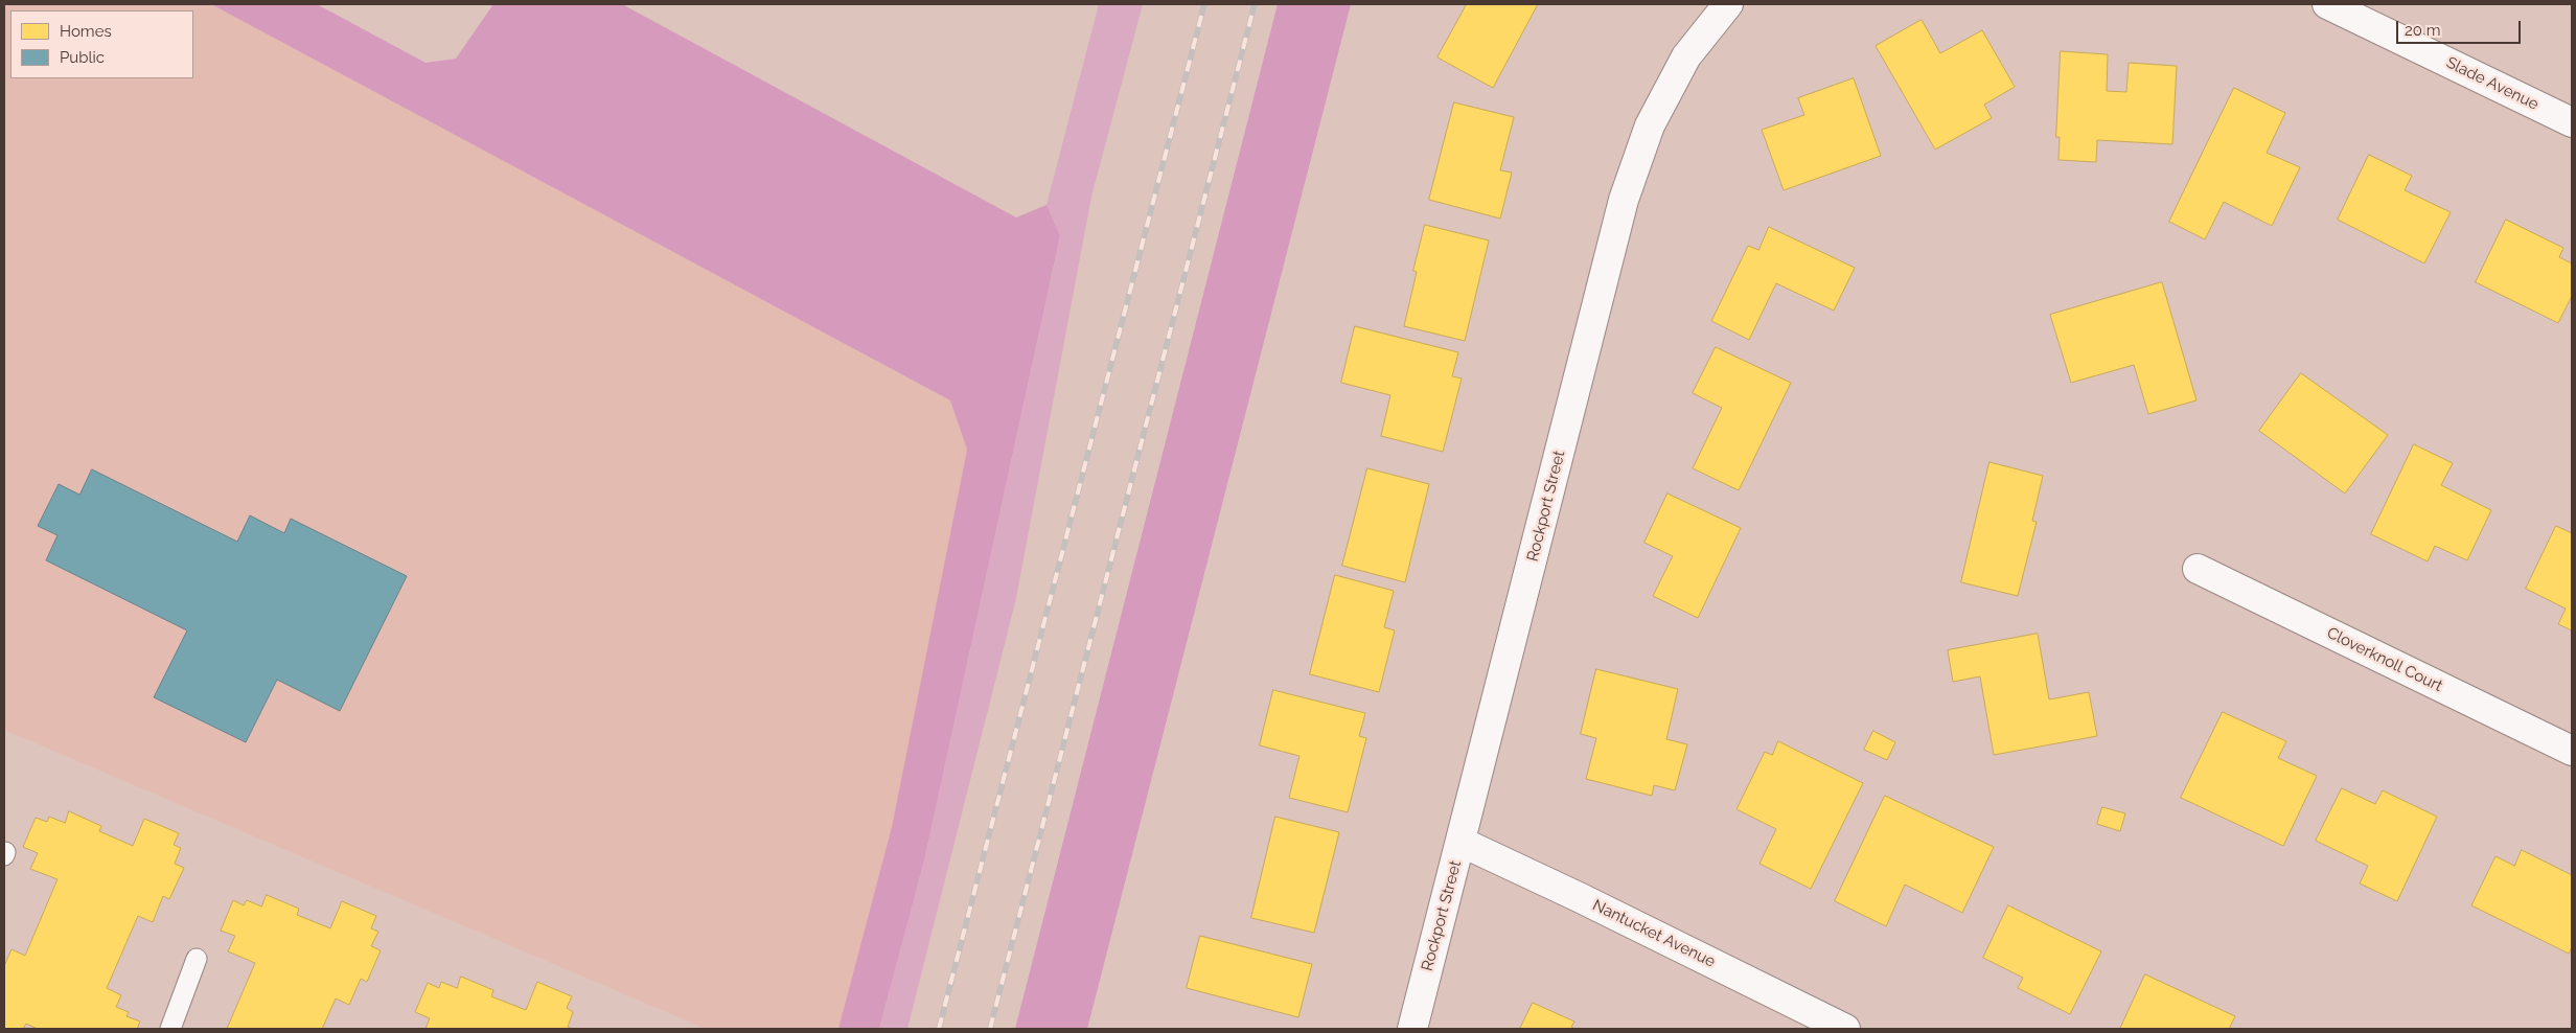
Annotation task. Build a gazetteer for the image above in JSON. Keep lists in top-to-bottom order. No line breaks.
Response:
{"streets":{"street":["Slade Avenue","Rockport Street","Cloverknoll Court","Nantucket Avenue"]},"crossings":[["Rockport Street","Nantucket Avenue"]],"legend":["Homes","Public"],"scale_bar":"20 m"}
